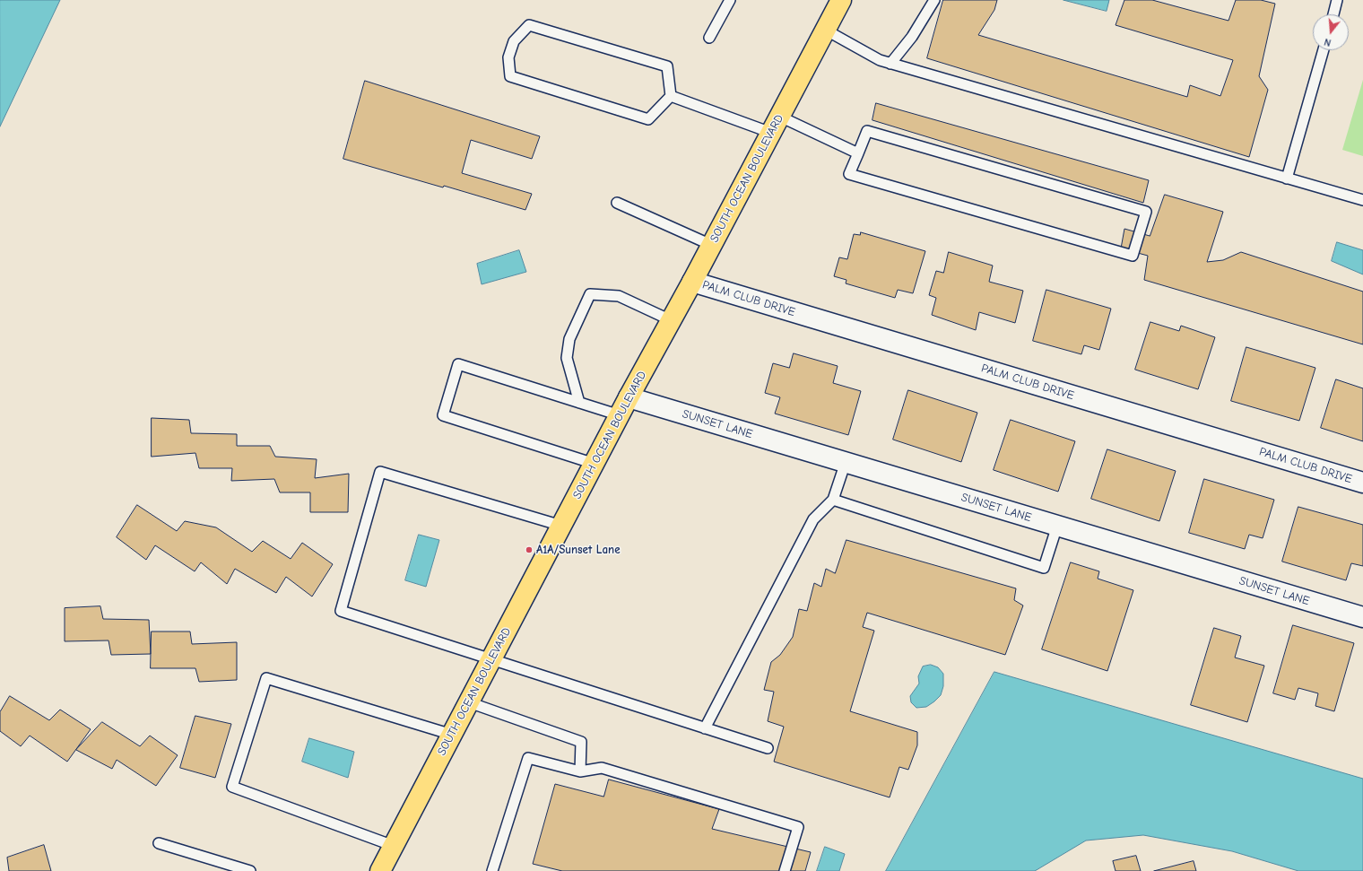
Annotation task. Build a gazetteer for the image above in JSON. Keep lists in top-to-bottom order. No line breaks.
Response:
{"streets":{"main road":["SOUTH OCEAN BOULEVARD"],"street":["PALM CLUB DRIVE","SUNSET LANE"]},"crossings":[["SOUTH OCEAN BOULEVARD","PALM CLUB DRIVE"],["SOUTH OCEAN BOULEVARD","SUNSET LANE"]],"places":["A1A/Sunset Lane"],"north":"bottom"}
